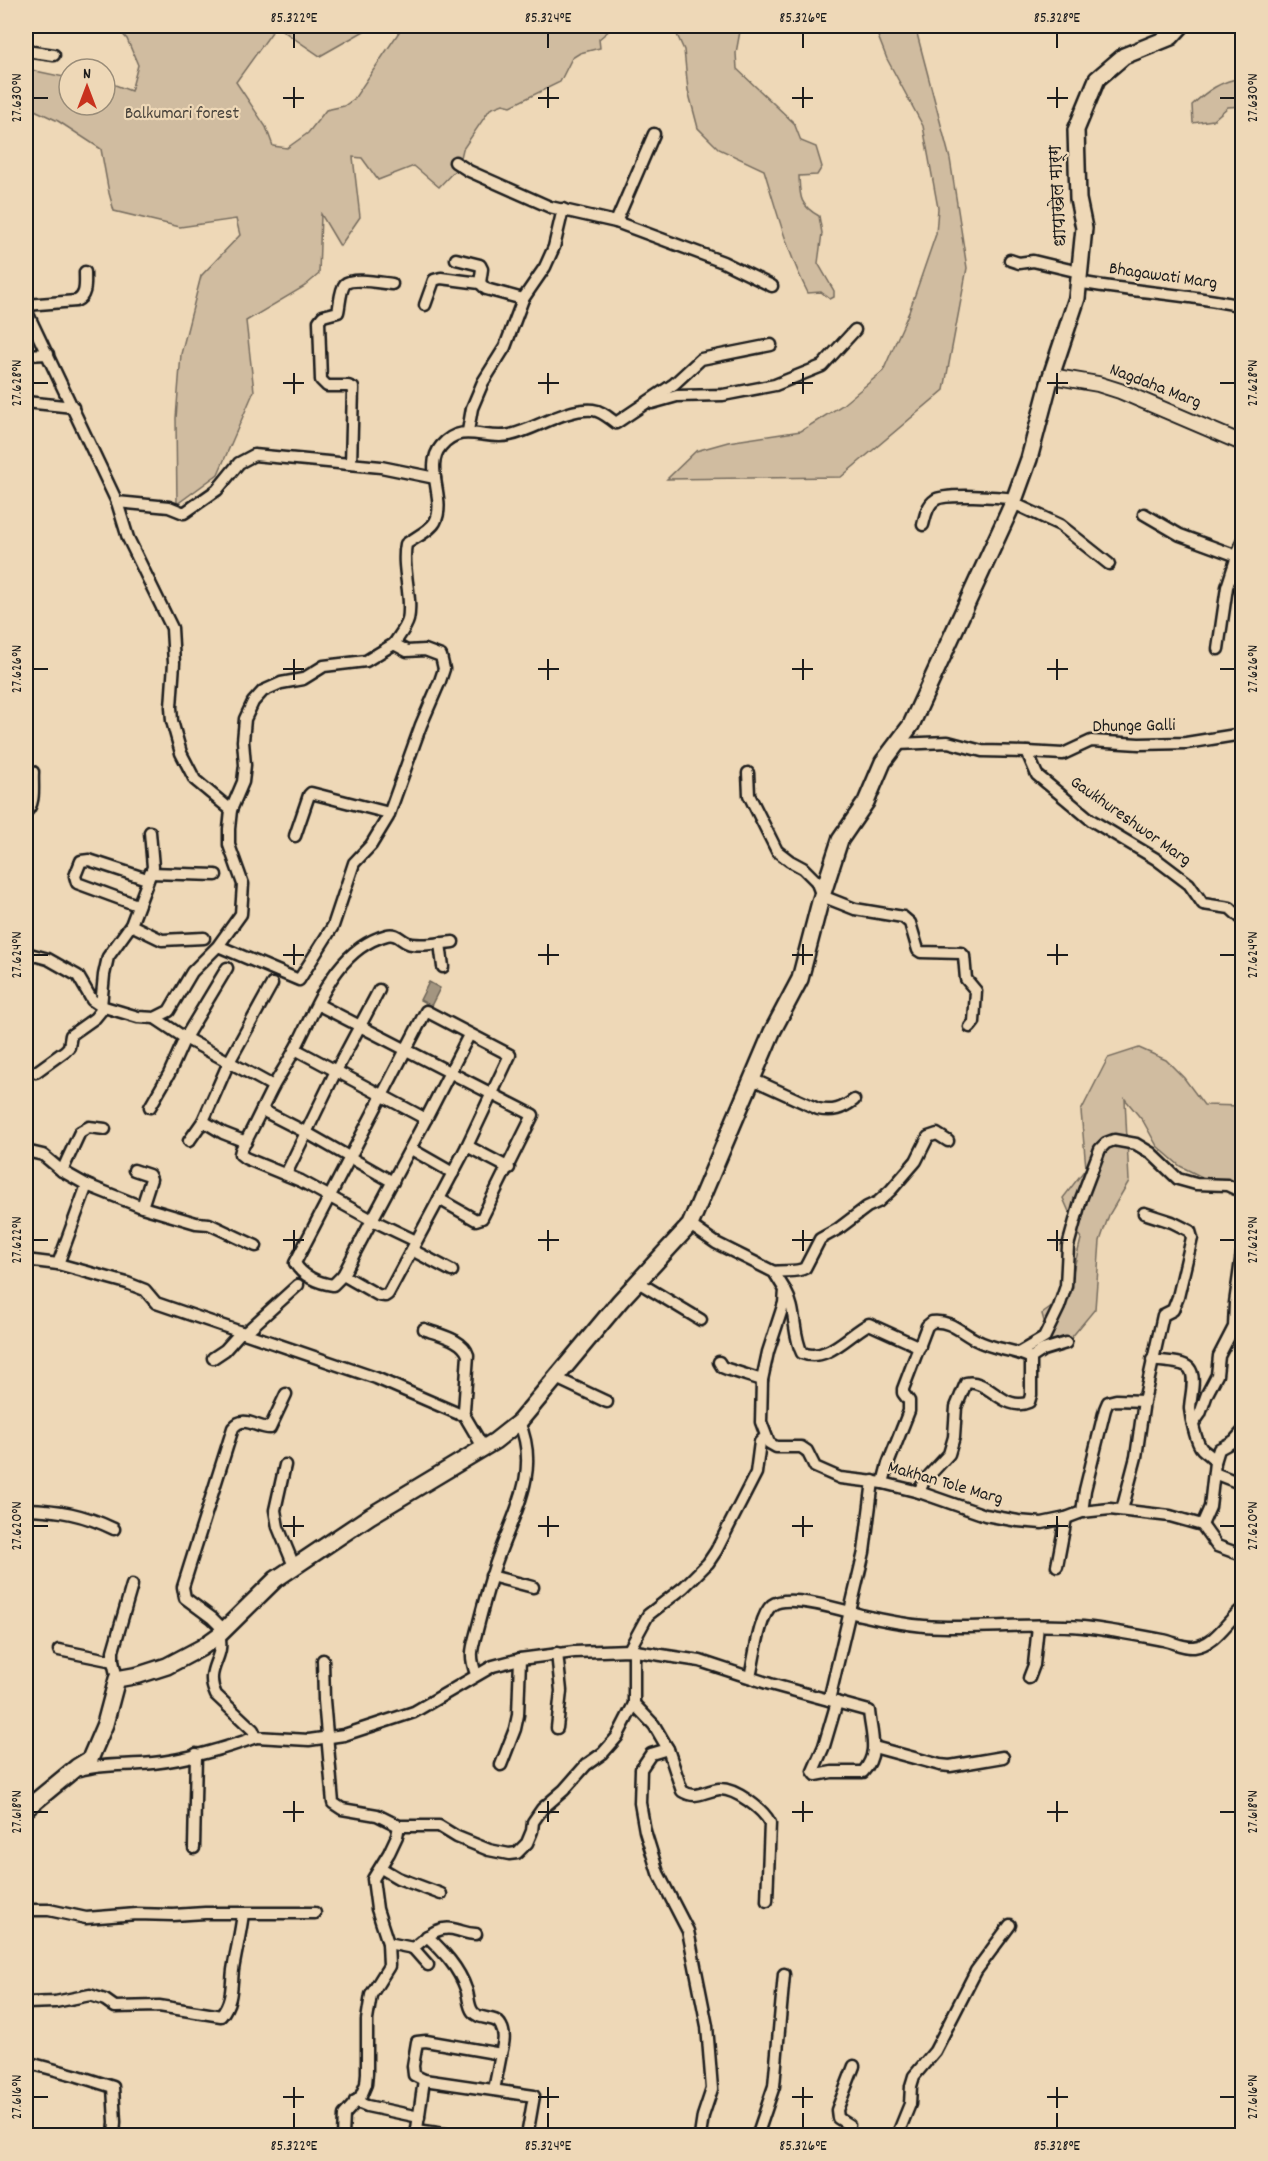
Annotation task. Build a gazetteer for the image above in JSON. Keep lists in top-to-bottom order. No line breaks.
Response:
{"streets":{"main road":["धापाखेल मार्ग"],"street":["Bhagawati Marg","Nagdaha Marg","Dhunge Galli","Gaukhureshwor Marg","Makhan Tole Marg"]},"crossings":[["धापाखेल मार्ग","Bhagawati Marg"],["धापाखेल मार्ग","Nagdaha Marg"],["Dhunge Galli","Gaukhureshwor Marg"]],"parks":["Balkumari forest"],"north":"top","coordinates":["85.322°E","85.324°E","85.326°E","85.328°E","27.630°N","27.628°N","27.626°N","27.624°N","27.622°N","27.620°N","27.618°N","27.616°N"]}
